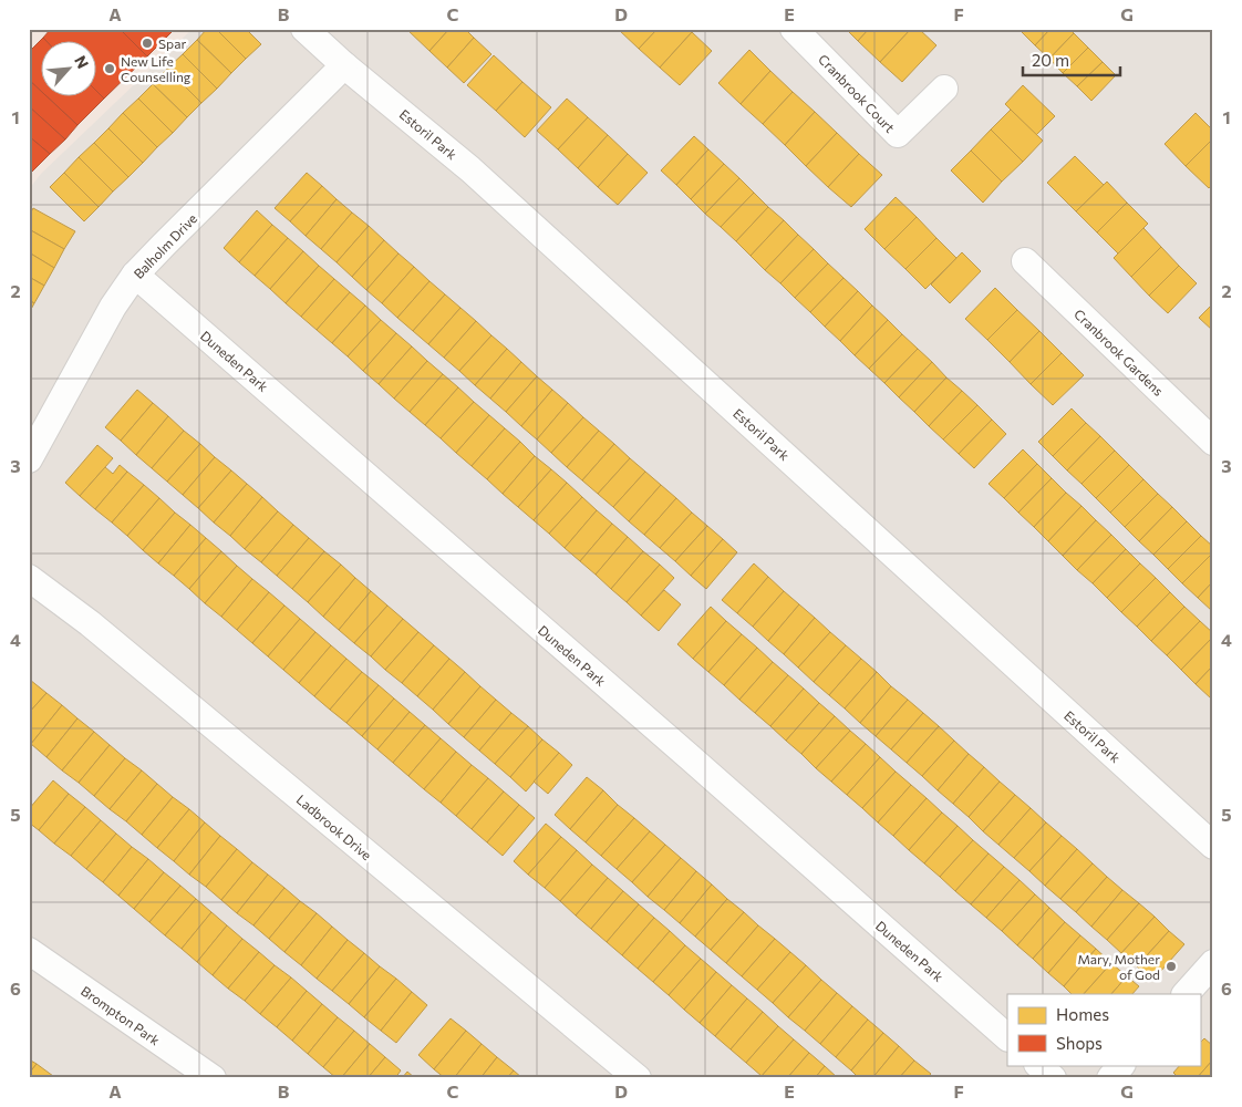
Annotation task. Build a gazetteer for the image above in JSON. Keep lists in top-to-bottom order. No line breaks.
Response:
{"streets":{"street":["Cranbrook Court","Estoril Park","Balholm Drive","Cranbrook Gardens","Duneden Park","Ladbrook Drive","Brompton Park"]},"crossings":[["Estoril Park","Balholm Drive"],["Balholm Drive","Duneden Park"]],"places":["Spar","New Life Counselling","Mary, Mother of God"],"legend":["Homes","Shops"],"scale_bar":"20 m","north":"top right","grid":{"columns":["A","B","C","D","E","F","G"],"rows":["1","2","3","4","5","6"]}}
